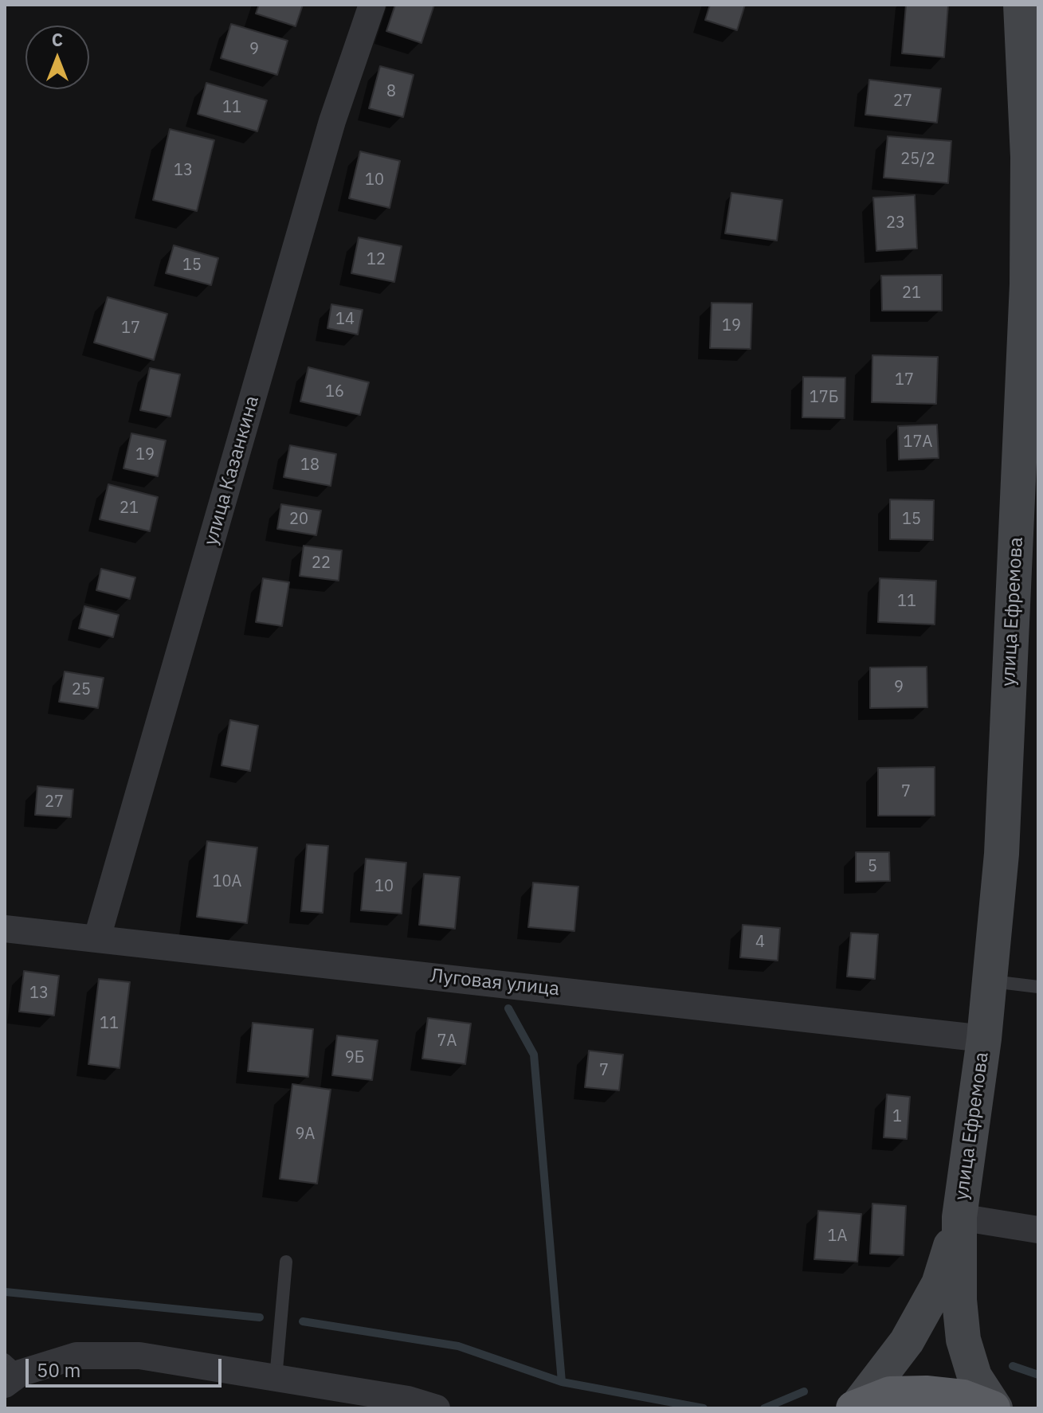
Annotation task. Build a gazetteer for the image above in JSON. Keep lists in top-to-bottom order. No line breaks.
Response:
{"streets":{"main road":["улица Ефремова"],"street":["улица Казанкина","Луговая улица"]},"crossings":[["улица Казанкина","Луговая улица"],["улица Ефремова","Луговая улица"]],"house_numbers":["9","8","27","11","25/2","13","10","23","12","15","21","14","19","17","17","16","17Б","17А","19","18","21","20","15","22","11","9","25","7","27","5","10А","10","4","13","11","7А","9Б","7","1","9А","1А"],"scale_bar":"50 m","north":"top"}
